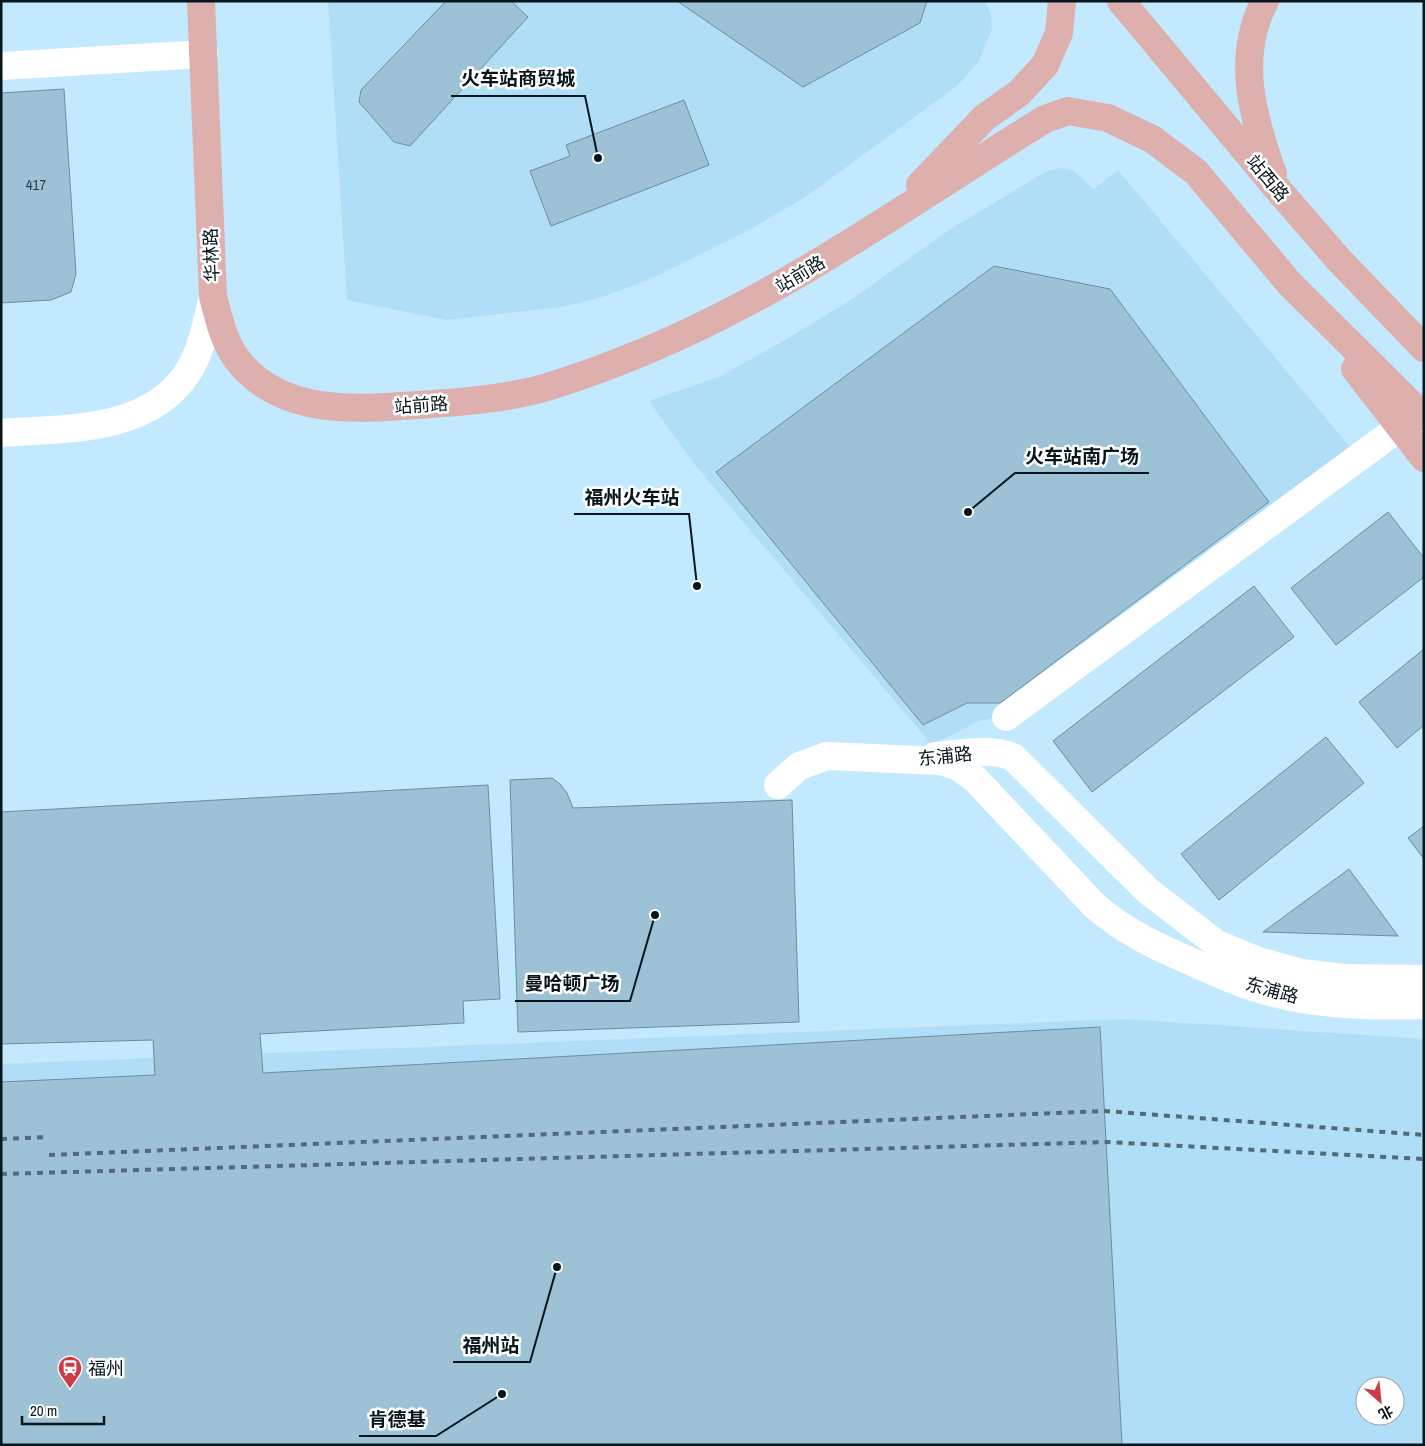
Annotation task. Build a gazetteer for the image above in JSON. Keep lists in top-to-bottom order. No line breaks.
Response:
{"streets":{"main road":["站西路","华林路","站前路"],"street":["东浦路"]},"crossings":[["华林路","站前路"]],"places":{"other":["火车站商贸城","火车站南广场","福州火车站","曼哈顿广场","福州站","肯德基"],"station":["福州"]},"house_numbers":["417"],"scale_bar":"20 m","north":"bottom right"}
